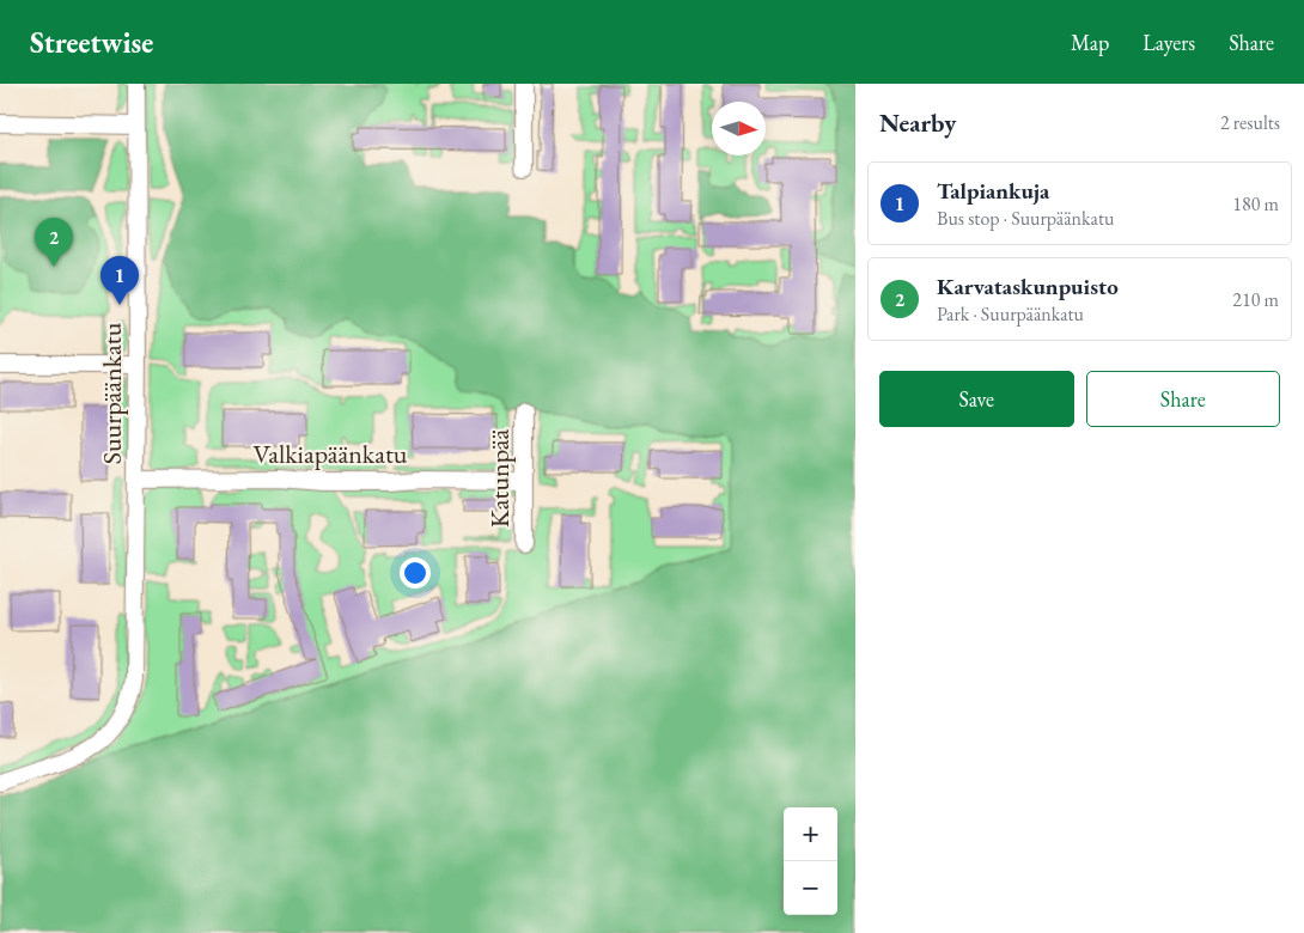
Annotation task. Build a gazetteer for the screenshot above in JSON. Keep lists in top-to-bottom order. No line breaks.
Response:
{"streets":{"street":["Suurpäänkatu","Valkiapäänkatu","Katunpää"]},"crossings":[["Suurpäänkatu","Valkiapäänkatu"],["Valkiapäänkatu","Katunpää"]],"north":"right","page":{"header":"Streetwise","nav":["Map","Layers","Share"],"heading":["Nearby","2 results"],"list":[{"mark":"1","name":"Talpiankuja","note":"Bus stop · Suurpäänkatu","value":"180 m"},{"mark":"2","name":"Karvataskunpuisto","note":"Park · Suurpäänkatu","value":"210 m"}],"pins":["2","1"],"buttons":["Save","Share"],"map_buttons":["+","−"]}}
